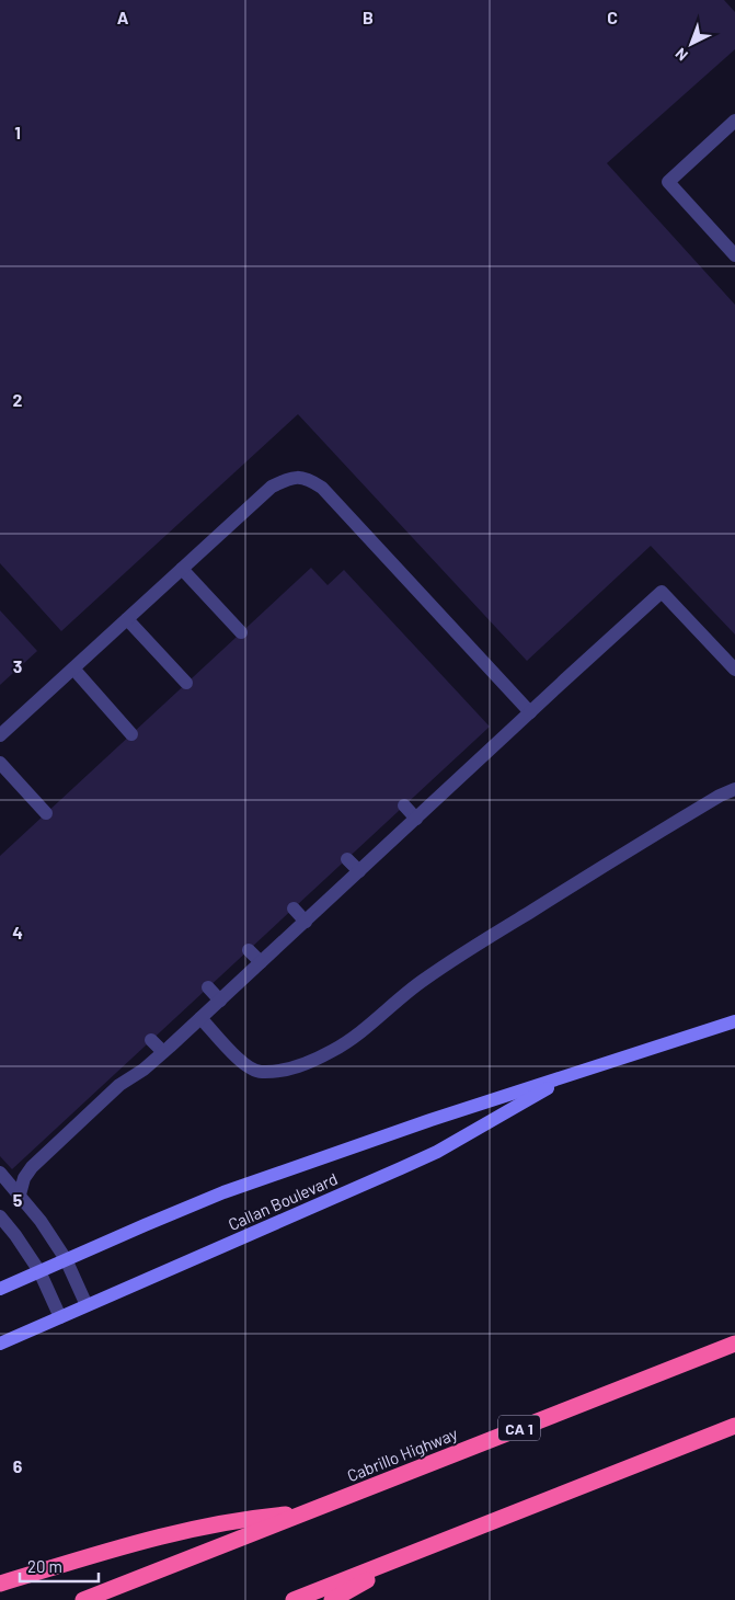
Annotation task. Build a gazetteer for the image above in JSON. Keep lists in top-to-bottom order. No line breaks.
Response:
{"streets":{"highway":["CA 1","Cabrillo Highway"],"street":["Callan Boulevard"]},"scale_bar":"20 m","north":"bottom left","grid":{"columns":["A","B","C"],"rows":["1","2","3","4","5","6"]}}
